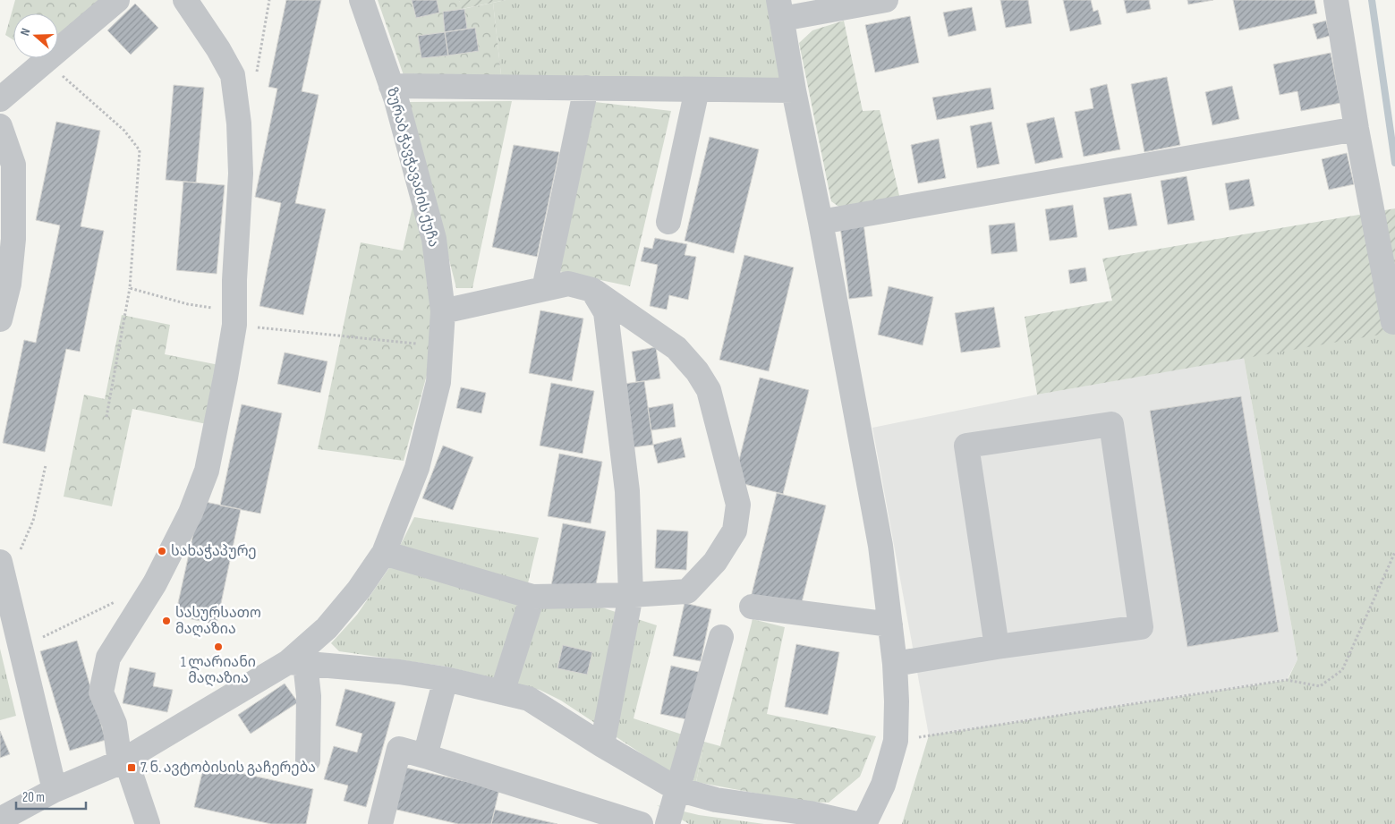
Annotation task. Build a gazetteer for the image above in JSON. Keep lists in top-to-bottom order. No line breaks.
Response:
{"streets":{"street":["ზურაბ ჭავჭავაძის ქუჩა"]},"places":{"other":["სახაჭაპურე","სასურსათო მაღაზია","1 ლარიანი მაღაზია"],"transit":["7. ნ. ავტობისის გაჩერება"]},"scale_bar":"20 m","north":"left"}
